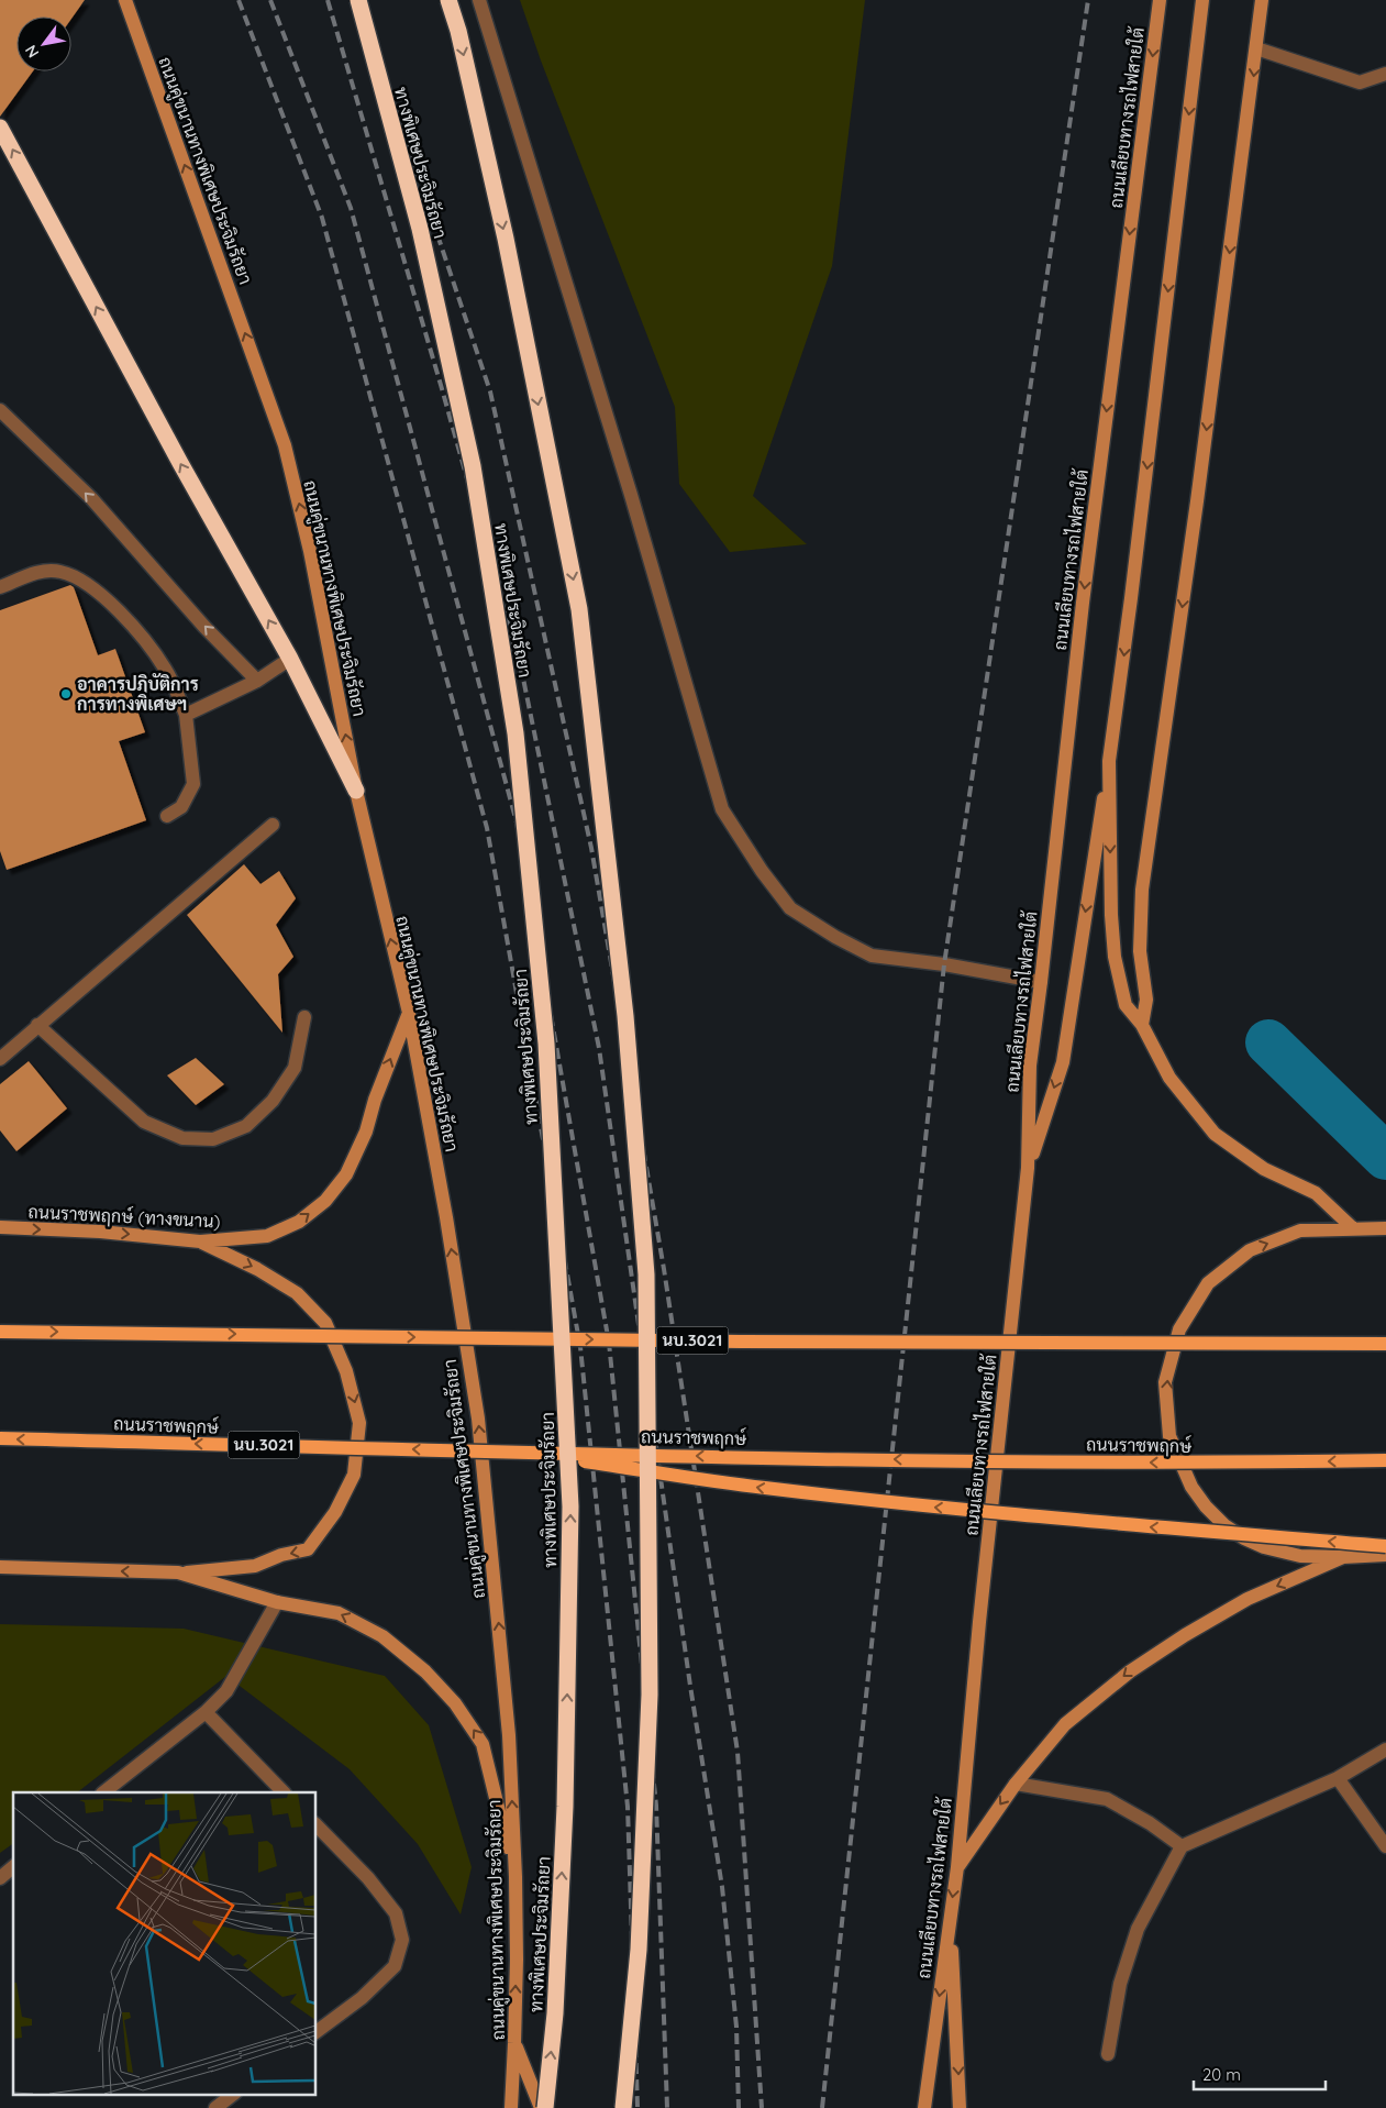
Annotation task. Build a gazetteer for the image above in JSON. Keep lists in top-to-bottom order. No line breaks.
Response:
{"streets":{"highway":["ทางพิเศษประจิมรัถยา"],"main road":["ถนนเลียบทางรถไฟสายใต้","ถนนคู่ขนานทางพิเศษประจิมรัถยา","ถนนราชพฤกษ์ (ทางขนาน)","นบ.3021","ถนนราชพฤกษ์"]},"crossings":[["ถนนคู่ขนานทางพิเศษประจิมรัถยา","ถนนราชพฤกษ์ (ทางขนาน)"]],"one_way":["ถนนคู่ขนานทางพิเศษประจิมรัถยา","ถนนราชพฤกษ์ (ทางขนาน)"],"places":["อาคารปฏิบัติการ การทางพิเศษฯ"],"scale_bar":"20 m","north":"bottom left"}
